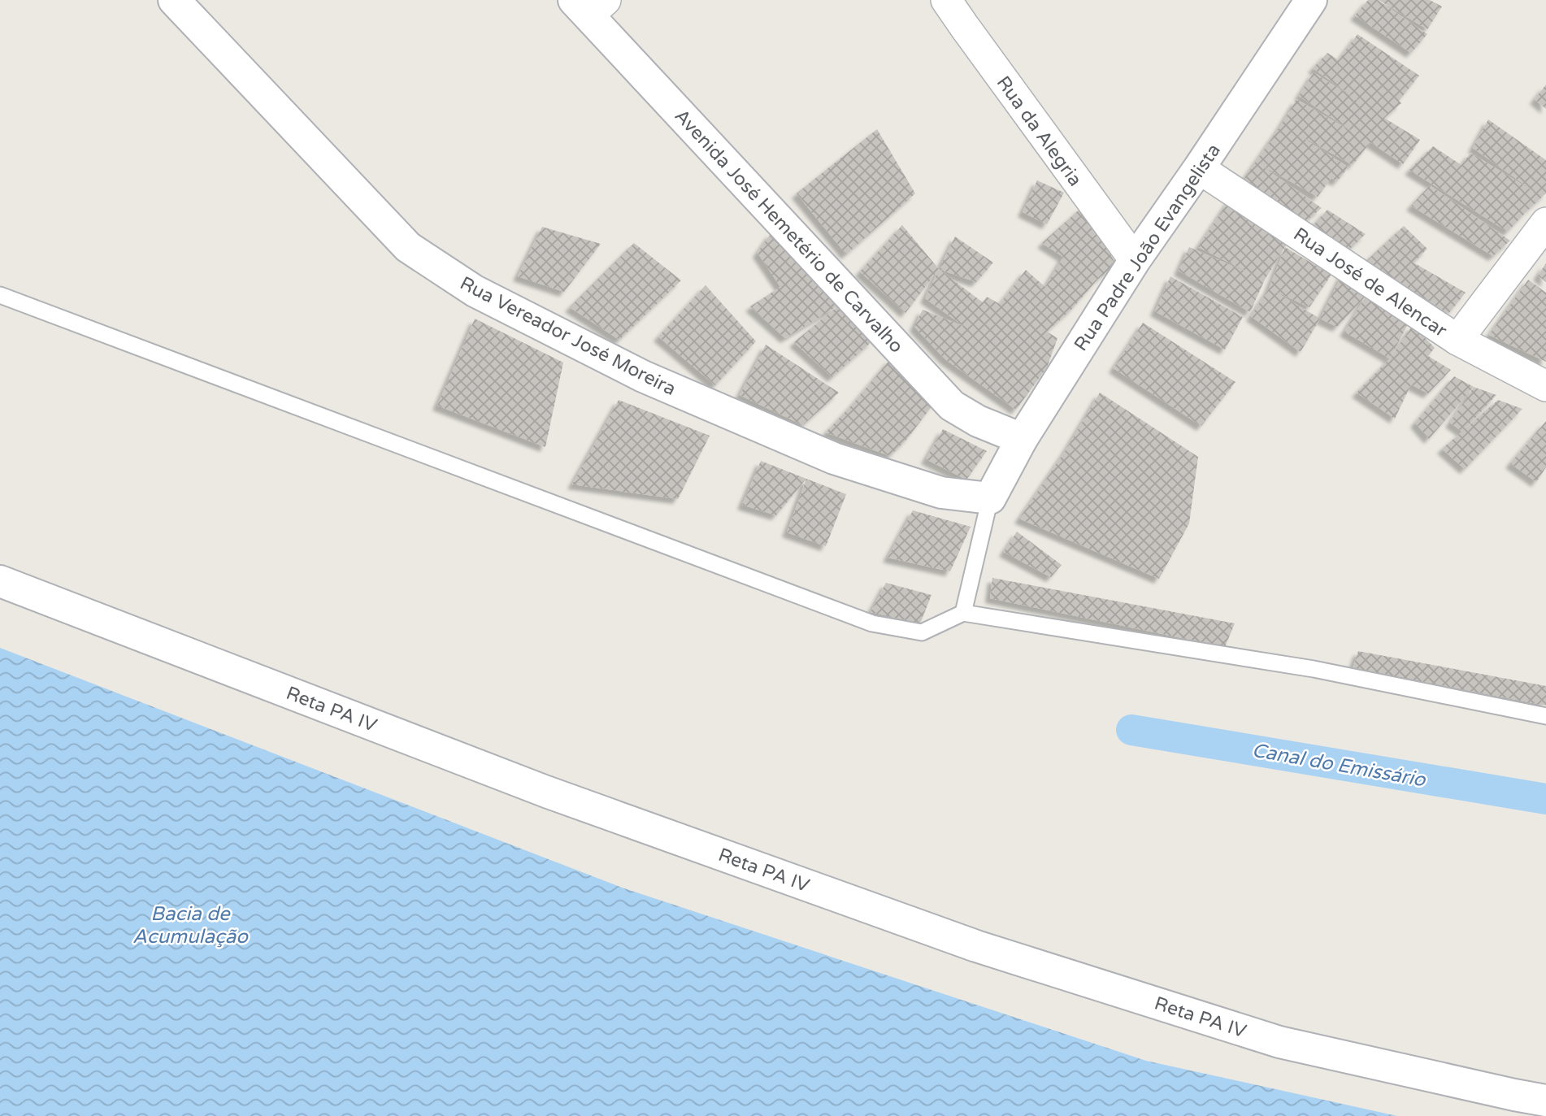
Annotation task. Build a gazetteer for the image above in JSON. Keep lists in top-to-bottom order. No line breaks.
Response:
{"streets":{"street":["Rua da Alegria","Avenida José Hemetério de Carvalho","Rua Padre João Evangelista","Rua José de Alencar","Rua Vereador José Moreira","Reta PA IV"]},"crossings":[["Rua da Alegria","Rua Padre João Evangelista"],["Avenida José Hemetério de Carvalho","Rua Padre João Evangelista"],["Rua Padre João Evangelista","Rua José de Alencar"],["Rua Padre João Evangelista","Rua Vereador José Moreira"]],"water":["Canal do Emissário","Bacia de Acumulação"]}
